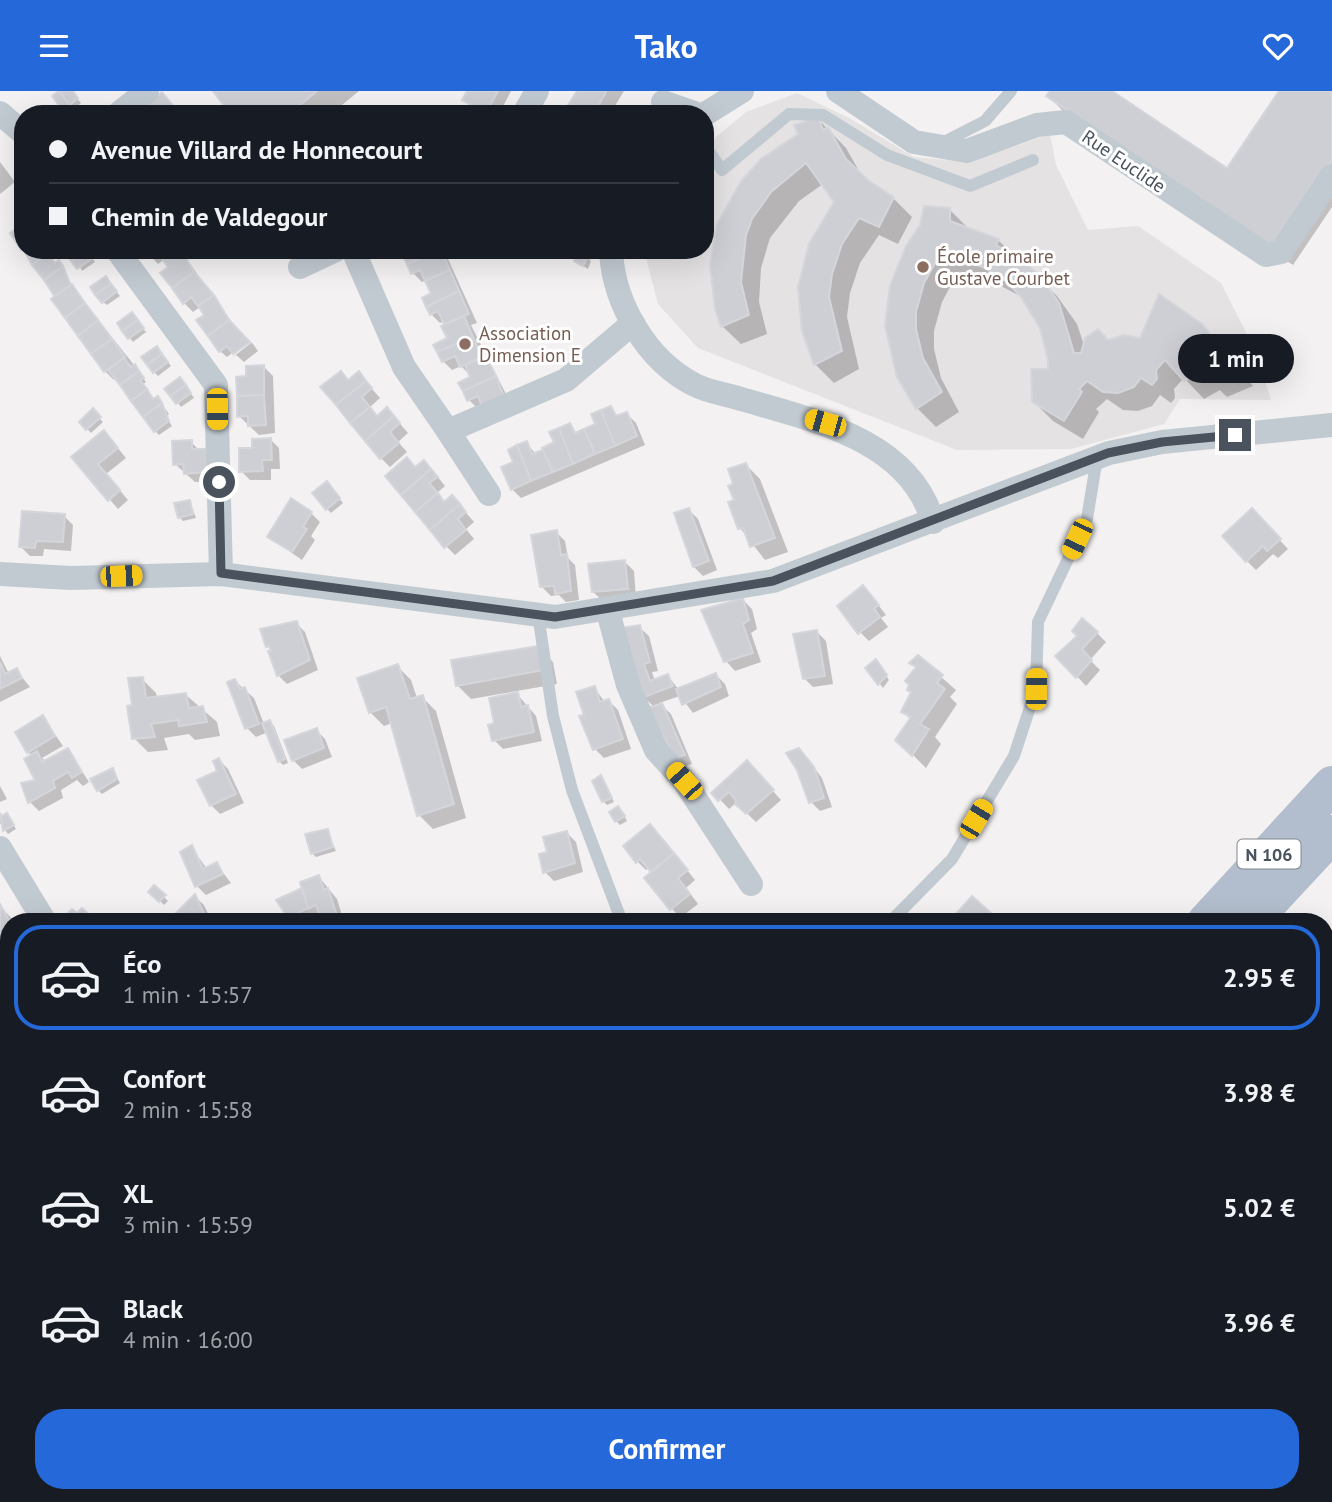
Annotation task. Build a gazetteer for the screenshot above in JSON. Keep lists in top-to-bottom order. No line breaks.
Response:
{"streets":{"main road":["N 106"],"street":["Rue Euclide"]},"places":["École primaire Gustave Courbet","Association Dimension E"],"page":{"header":"Tako","banner":["Avenue Villard de Honnecourt","Chemin de Valdegour"],"bubble":"1 min","list":[{"name":"Éco","note":"1 min · 15:57","value":"2.95 €"},{"name":"Confort","note":"2 min · 15:58","value":"3.98 €"},{"name":"XL","note":"3 min · 15:59","value":"5.02 €"},{"name":"Black","note":"4 min · 16:00","value":"3.96 €"}],"buttons":"Confirmer"}}
